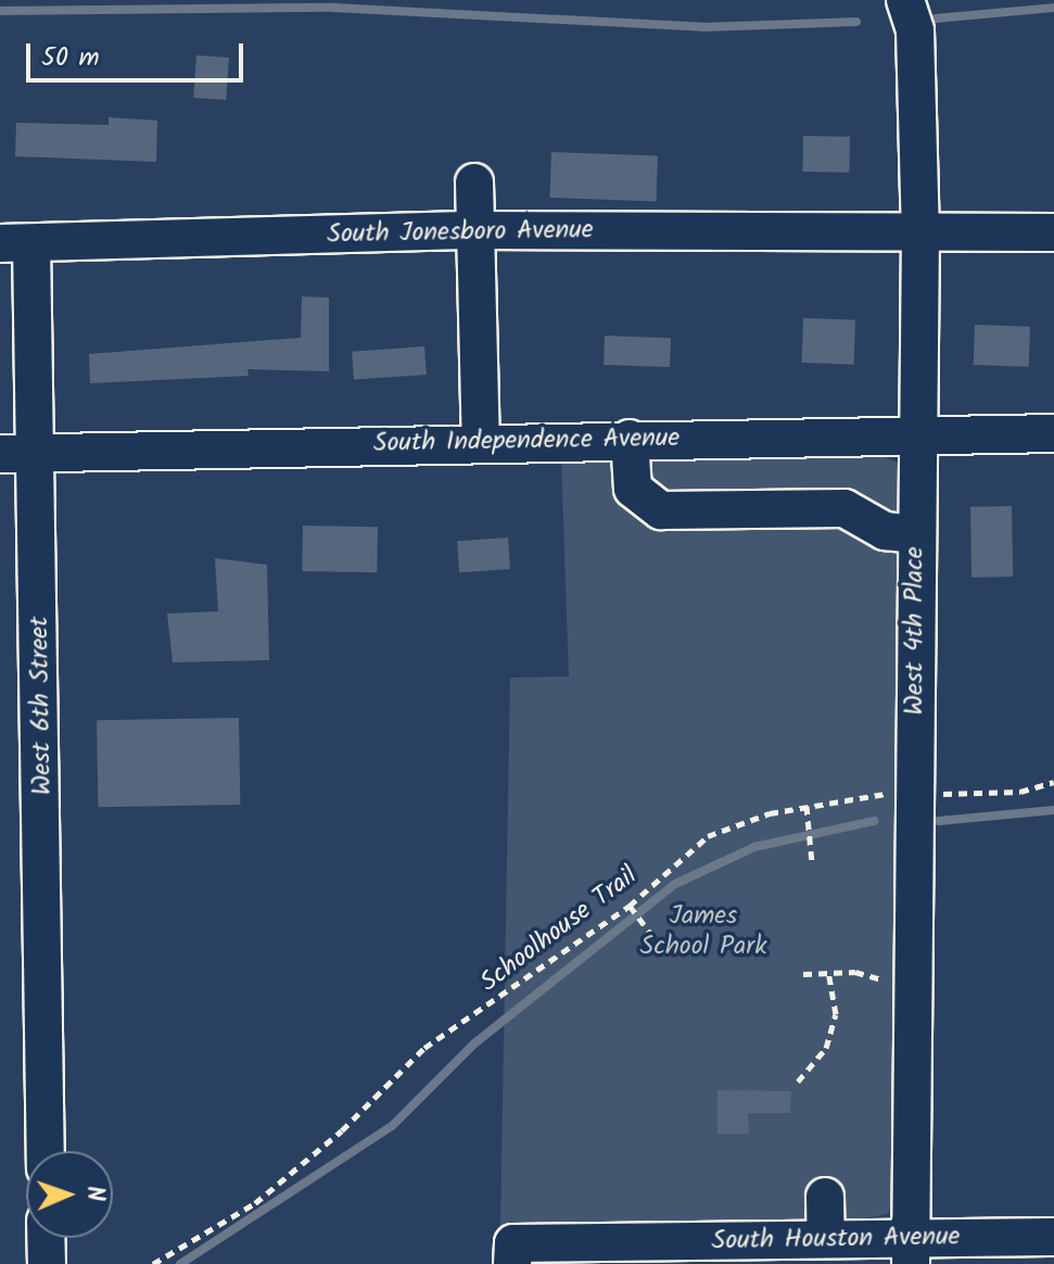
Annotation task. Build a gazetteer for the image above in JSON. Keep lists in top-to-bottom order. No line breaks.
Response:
{"streets":{"street":["South Jonesboro Avenue","South Independence Avenue","West 4th Place","West 6th Street","South Houston Avenue"],"path":["Schoolhouse Trail"]},"crossings":[["South Jonesboro Avenue","West 4th Place"],["South Jonesboro Avenue","West 6th Street"],["South Independence Avenue","West 4th Place"],["South Independence Avenue","West 6th Street"],["West 4th Place","Schoolhouse Trail"],["West 4th Place","South Houston Avenue"]],"parks":["James School Park"],"scale_bar":"50 m","north":"right"}
